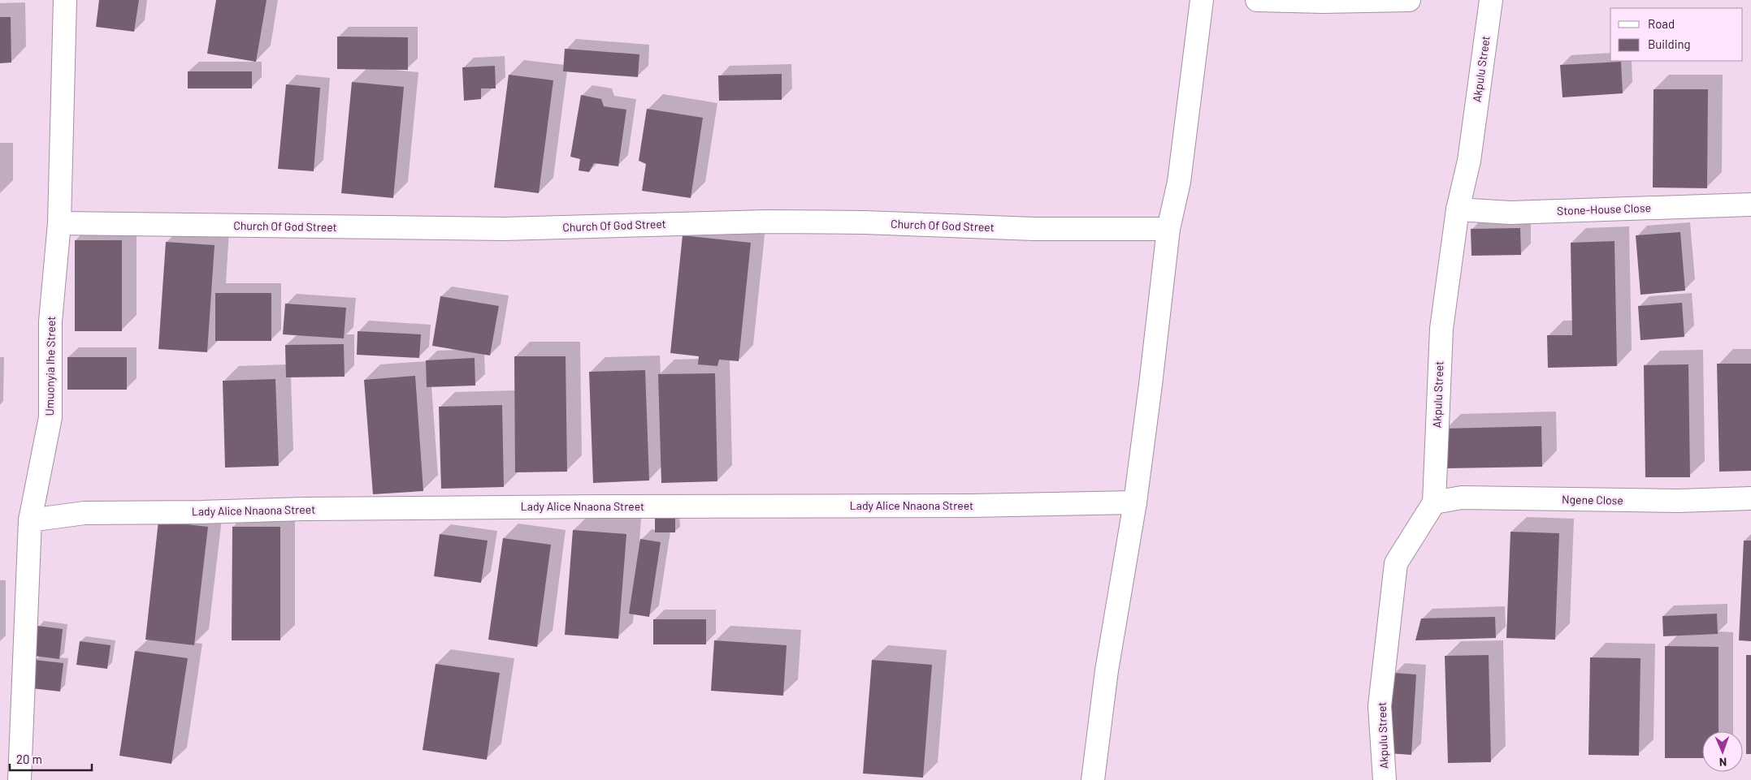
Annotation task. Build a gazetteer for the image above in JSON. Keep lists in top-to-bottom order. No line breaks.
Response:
{"streets":{"street":["Akpulu Street","Stone-House Close","Church Of God Street","Umuonyia Ihe Street","Ngene Close","Lady Alice Nnaona Street"]},"crossings":[["Akpulu Street","Stone-House Close"],["Akpulu Street","Ngene Close"],["Church Of God Street","Umuonyia Ihe Street"],["Umuonyia Ihe Street","Lady Alice Nnaona Street"]],"legend":["Road","Building"],"scale_bar":"20 m","north":"bottom"}
